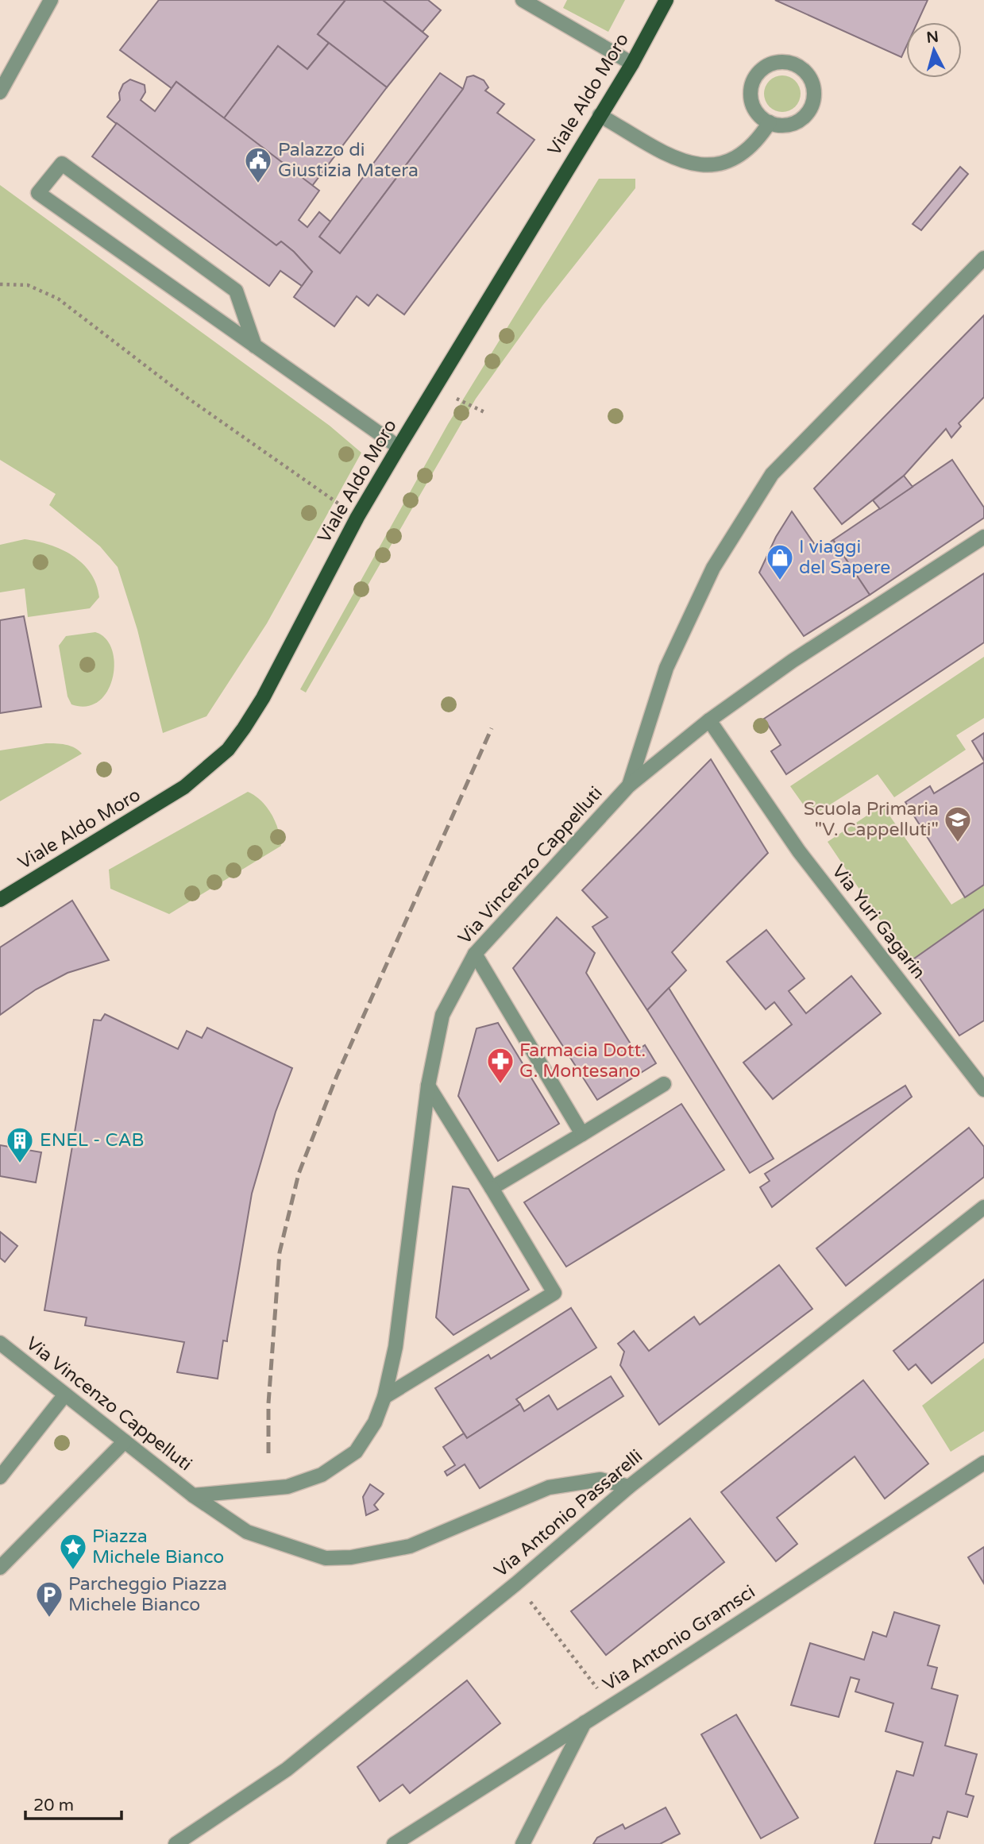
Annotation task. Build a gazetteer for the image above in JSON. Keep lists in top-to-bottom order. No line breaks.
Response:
{"streets":{"main road":["Viale Aldo Moro"],"street":["Via Vincenzo Cappelluti","Via Yuri Gagarin","Via Antonio Passarelli","Via Antonio Gramsci"]},"crossings":[["Via Vincenzo Cappelluti","Via Yuri Gagarin"],["Via Vincenzo Cappelluti","Via Antonio Passarelli"]],"places":{"public building":["Palazzo di Giustizia Matera"],"shop":["I viaggi del Sapere"],"school or university":["Scuola Primaria \"V. Cappelluti\""],"pharmacy":["Farmacia Dott. G. Montesano"],"building":["ENEL - CAB"],"place":["Piazza Michele Bianco"],"parking":["Parcheggio Piazza Michele Bianco"]},"scale_bar":"20 m","north":"top"}
